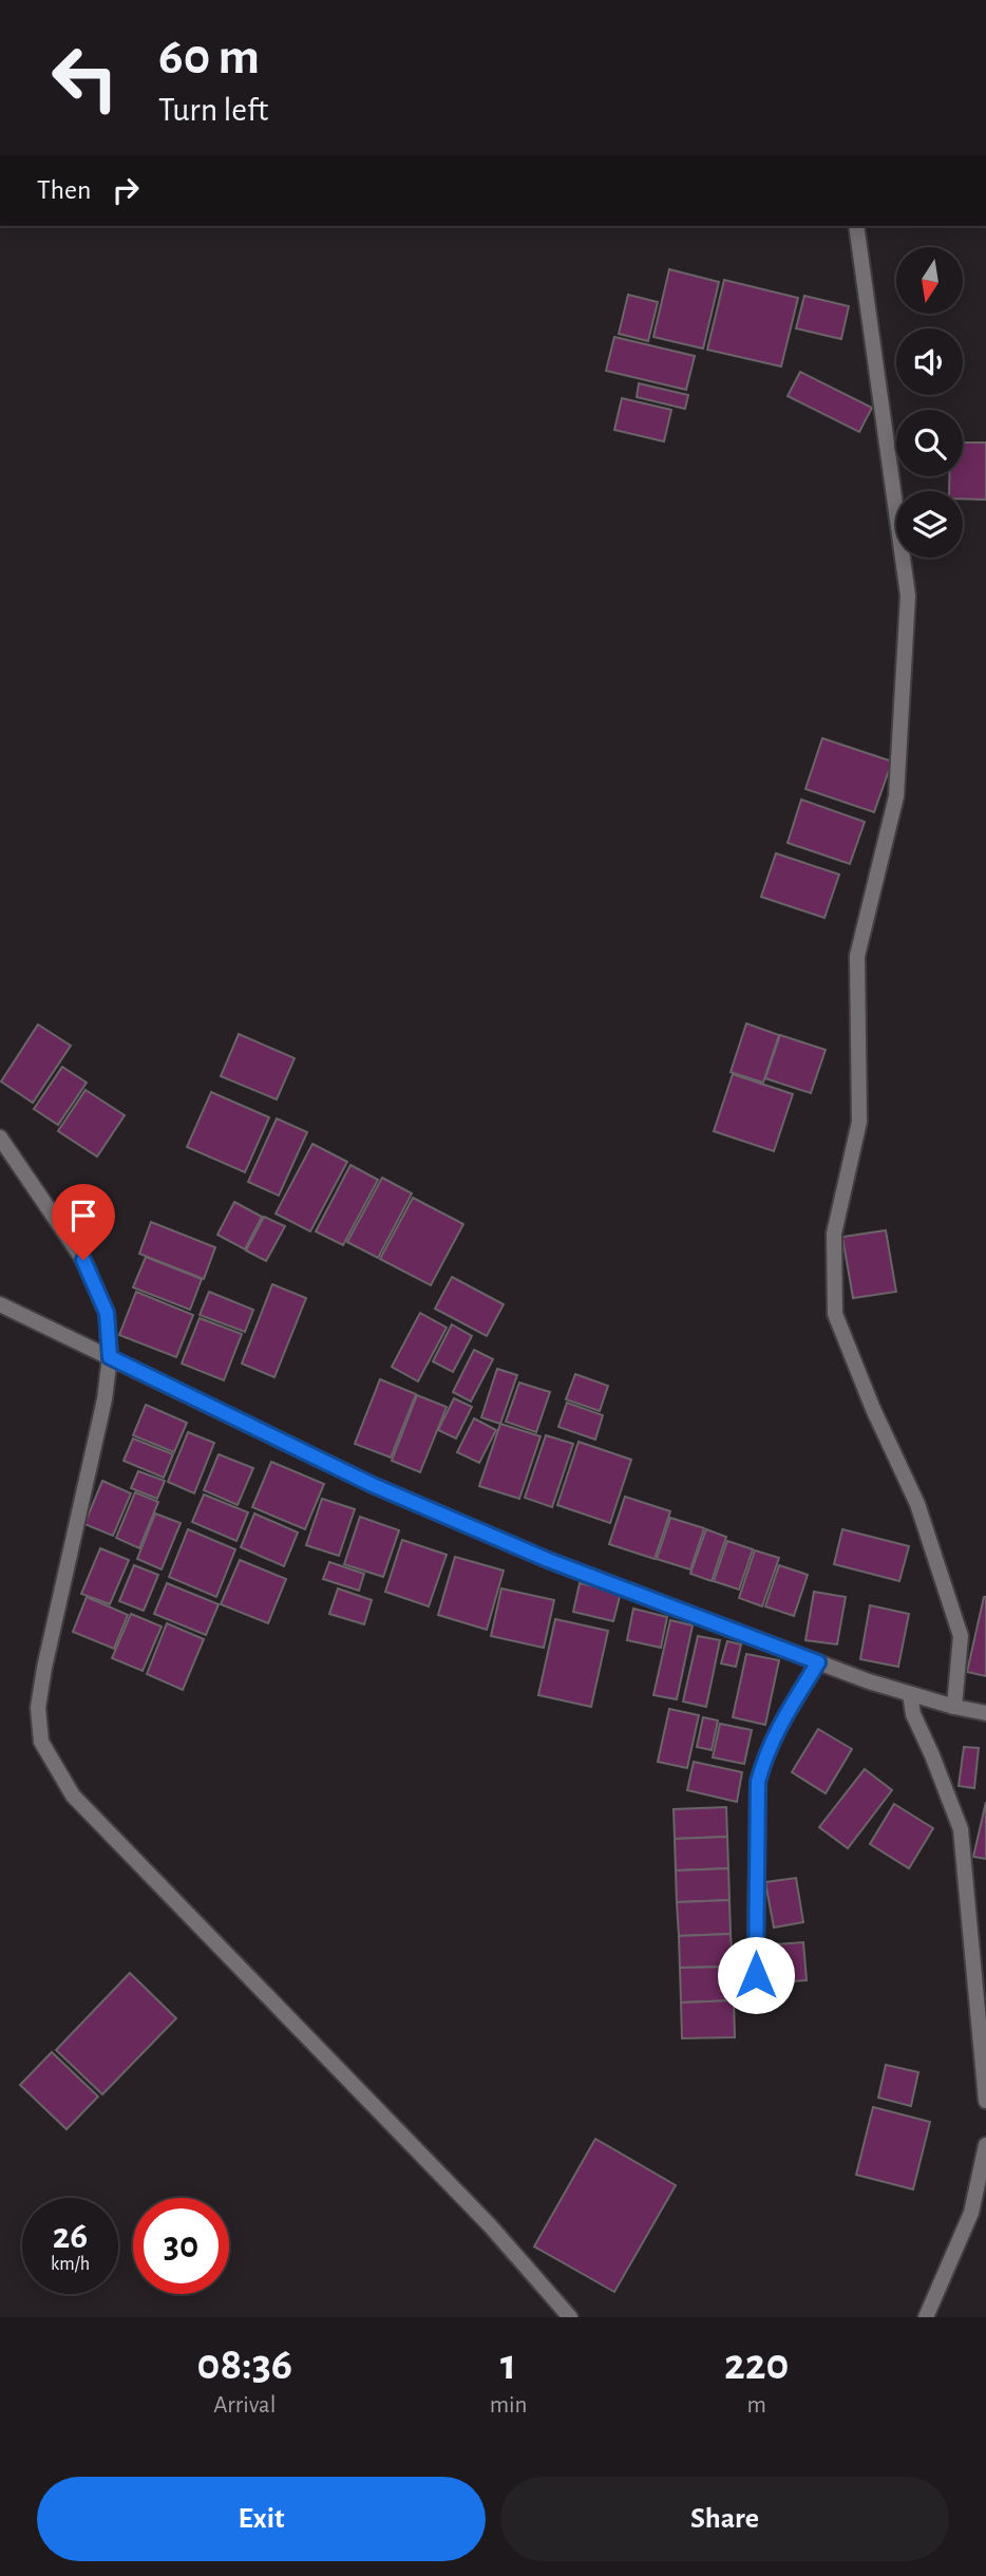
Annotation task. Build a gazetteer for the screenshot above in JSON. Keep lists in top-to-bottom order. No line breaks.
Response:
{"north":"bottom","page":{"turn":["60 m","Turn left"],"then":"Then","speed":"26 km/h","limit":"30","eta":["08:36","Arrival","1","min","220","m"],"buttons":["Exit","Share"]}}
